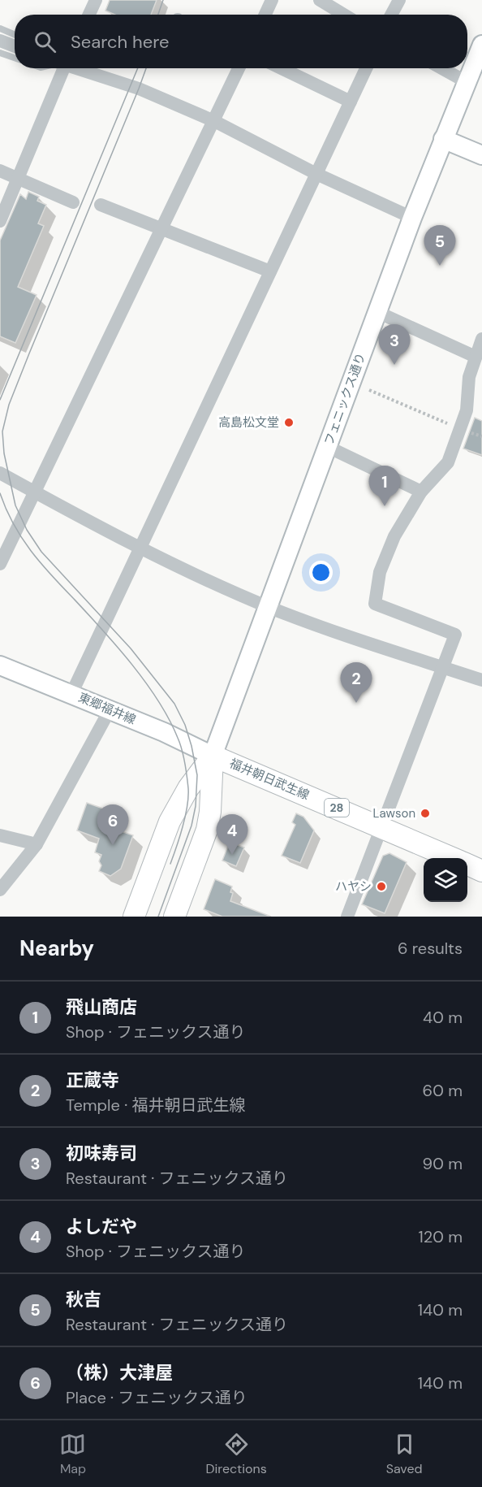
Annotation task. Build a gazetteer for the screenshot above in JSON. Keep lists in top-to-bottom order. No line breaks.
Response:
{"streets":{"main road":["フェニックス通り","東郷福井線","福井朝日武生線","28"]},"crossings":[["フェニックス通り","東郷福井線"],["フェニックス通り","福井朝日武生線"],["東郷福井線","福井朝日武生線"]],"places":["高島松文堂","Lawson","ハヤシ"],"page":{"search":"Search here","pins":["5","3","1","2","6","4"],"heading":["Nearby","6 results"],"list":[{"mark":"1","name":"飛山商店","note":"Shop · フェニックス通り","value":"40 m"},{"mark":"2","name":"正蔵寺","note":"Temple · 福井朝日武生線","value":"60 m"},{"mark":"3","name":"初味寿司","note":"Restaurant · フェニックス通り","value":"90 m"},{"mark":"4","name":"よしだや","note":"Shop · フェニックス通り","value":"120 m"},{"mark":"5","name":"秋吉","note":"Restaurant · フェニックス通り","value":"140 m"},{"mark":"6","name":"（株）大津屋","note":"Place · フェニックス通り","value":"140 m"}],"nav":["Map","Directions","Saved"]}}
